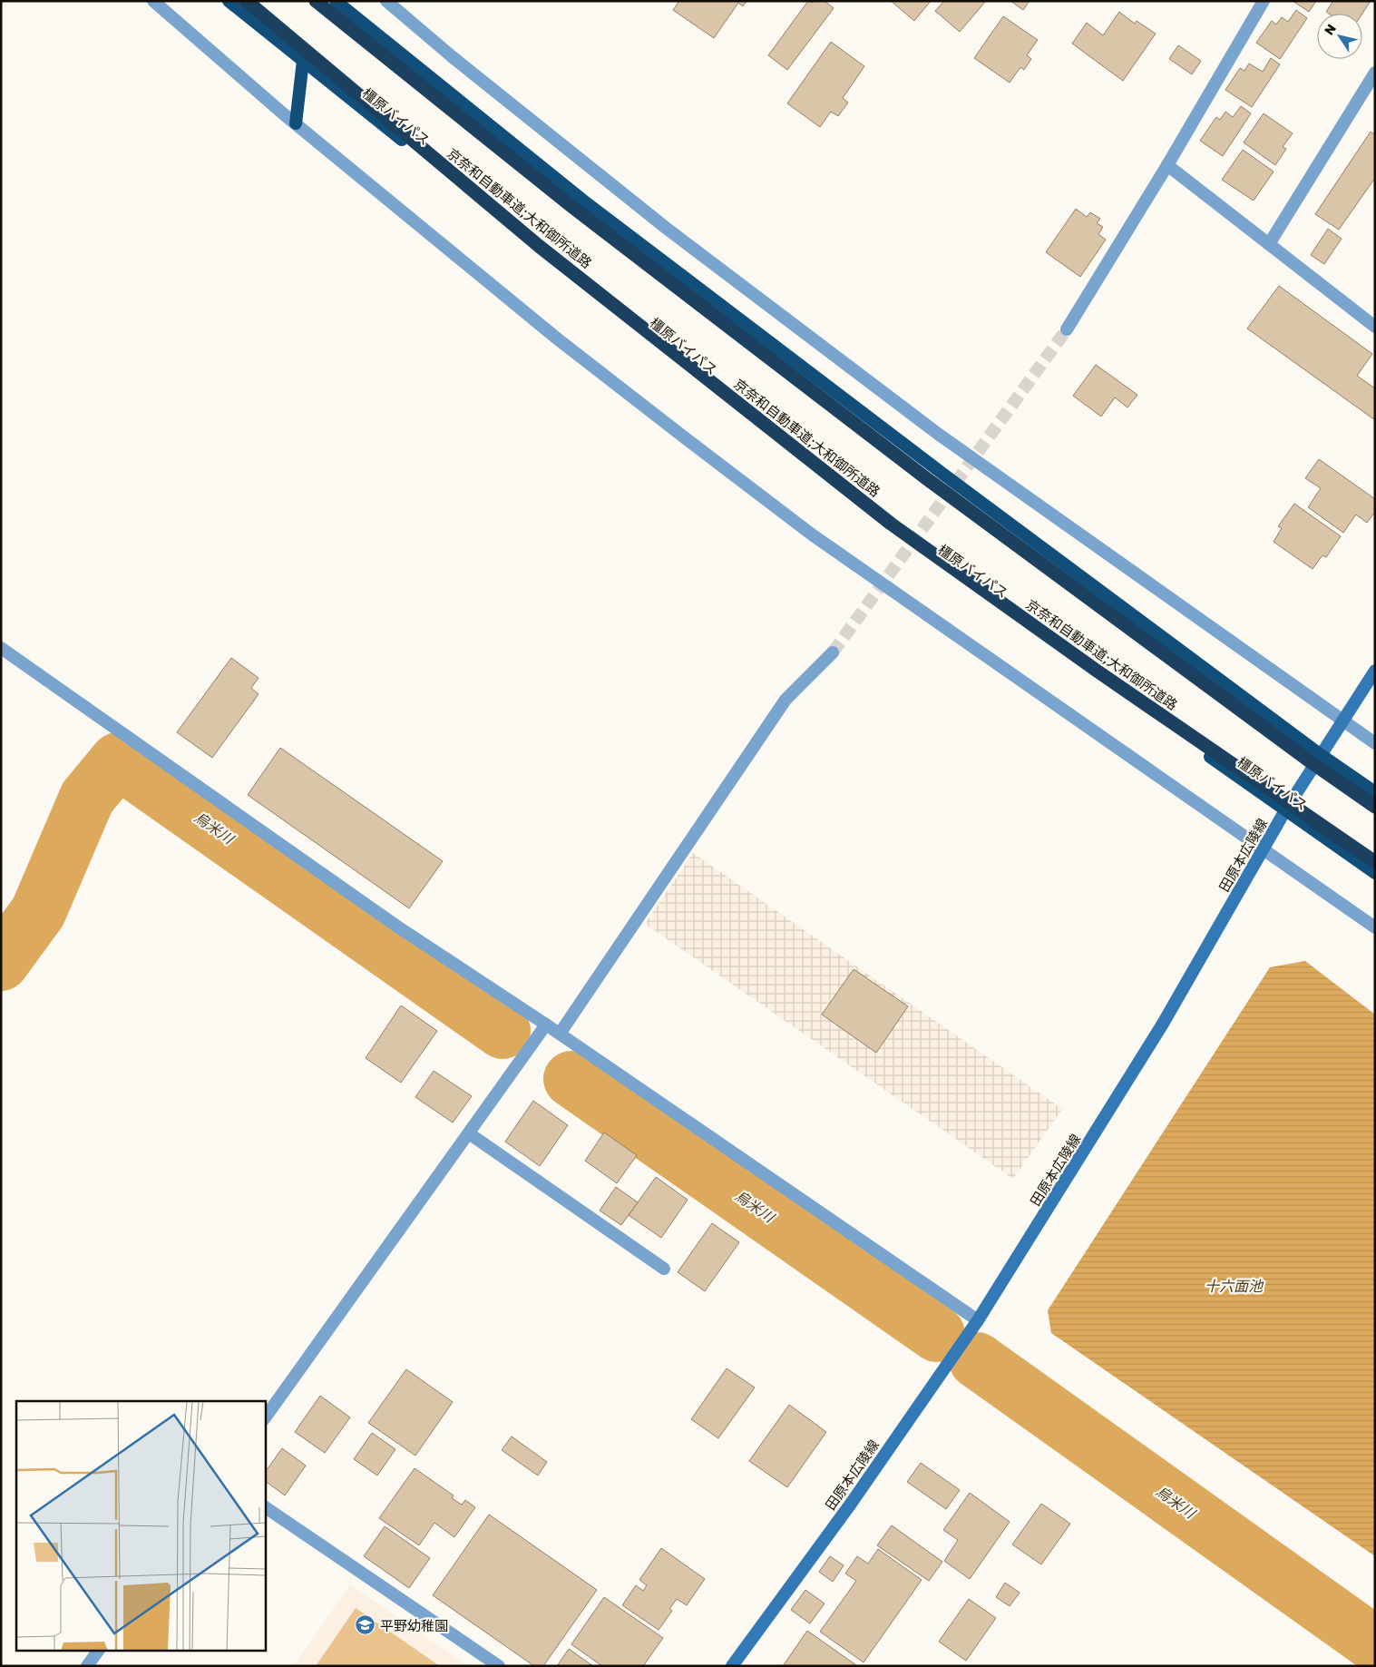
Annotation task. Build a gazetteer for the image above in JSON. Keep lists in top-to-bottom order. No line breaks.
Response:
{"streets":{"highway":["橿原バイパス","京奈和自動車道;大和御所道路"],"main road":["田原本広陵線"]},"crossings":[["橿原バイパス","田原本広陵線"]],"water":["烏米川","十六面池"],"places":{"school or university":["平野幼稚園"]},"north":"top left"}
